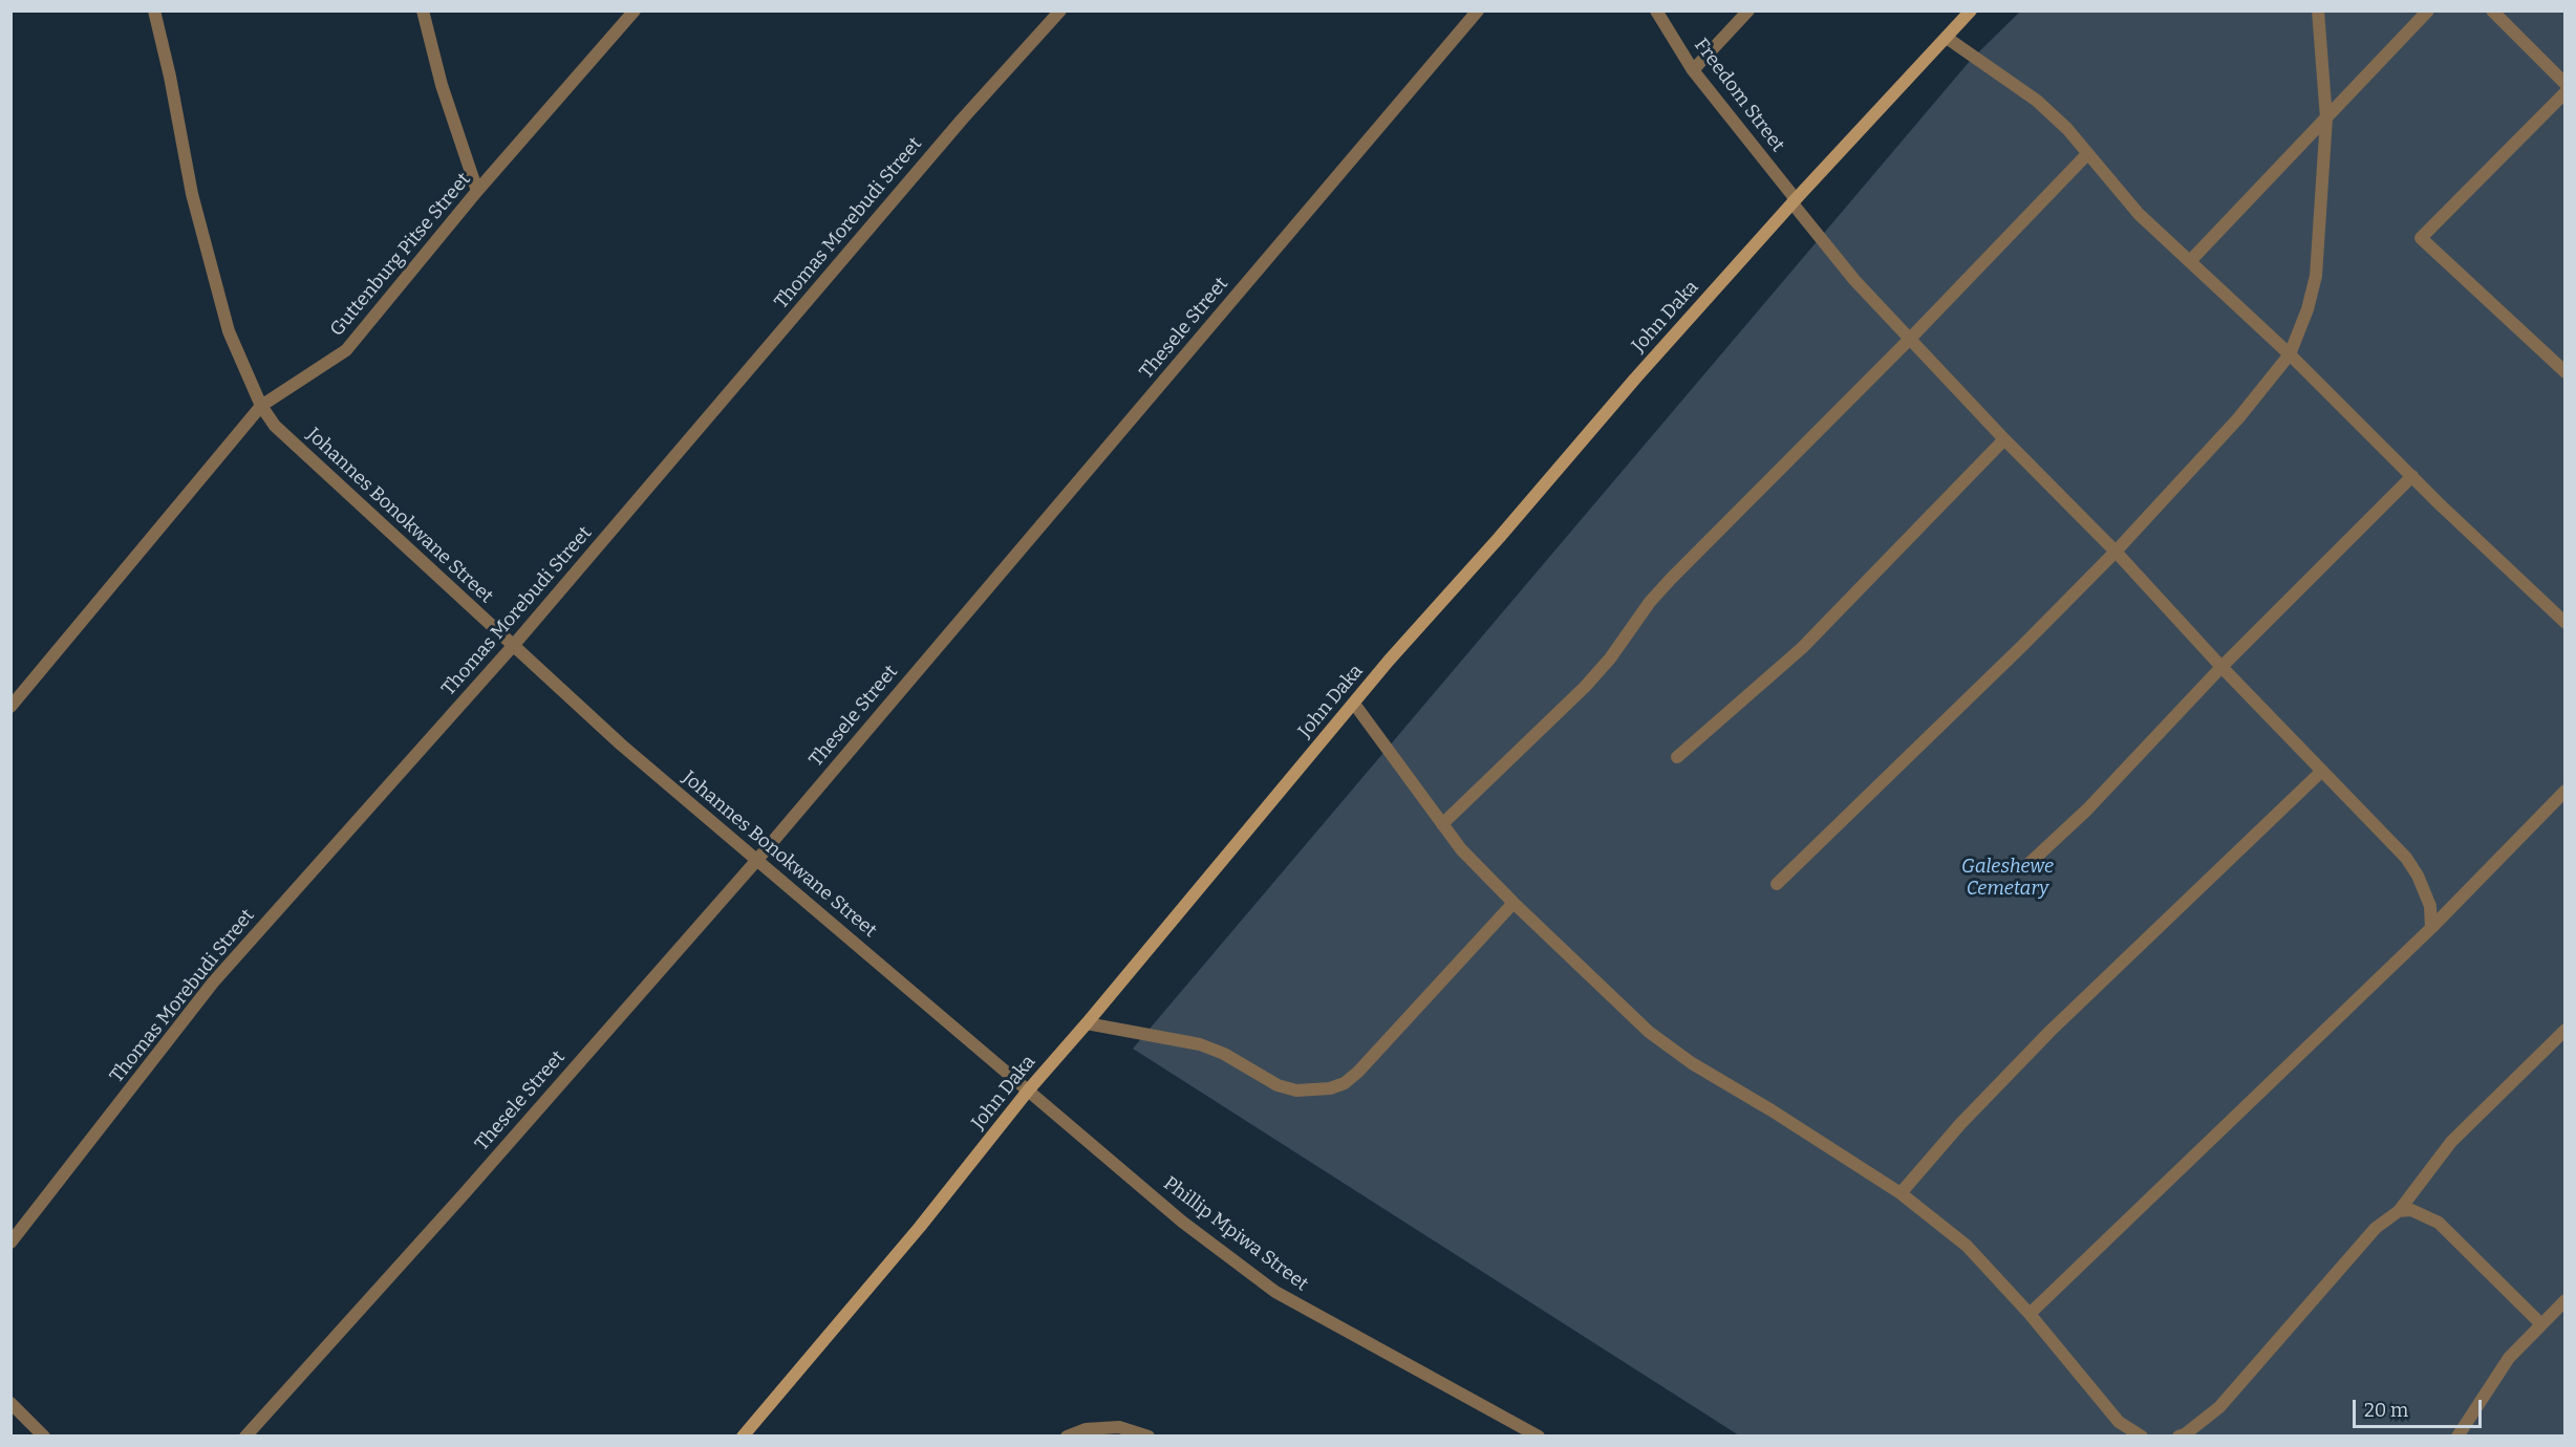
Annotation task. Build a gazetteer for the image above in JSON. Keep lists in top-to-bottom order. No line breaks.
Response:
{"streets":{"street":["Freedom Street","Thomas Morebudi Street","Guttenburg Pitse Street","John Daka","Thesele Street","Johannes Bonokwane Street","Phillip Mpiwa Street"]},"crossings":[["Freedom Street","John Daka"],["Thomas Morebudi Street","Johannes Bonokwane Street"],["Guttenburg Pitse Street","Johannes Bonokwane Street"],["John Daka","Johannes Bonokwane Street"],["John Daka","Phillip Mpiwa Street"],["Thesele Street","Johannes Bonokwane Street"],["Johannes Bonokwane Street","Phillip Mpiwa Street"]],"parks":["Galeshewe Cemetary"],"scale_bar":"20 m"}
